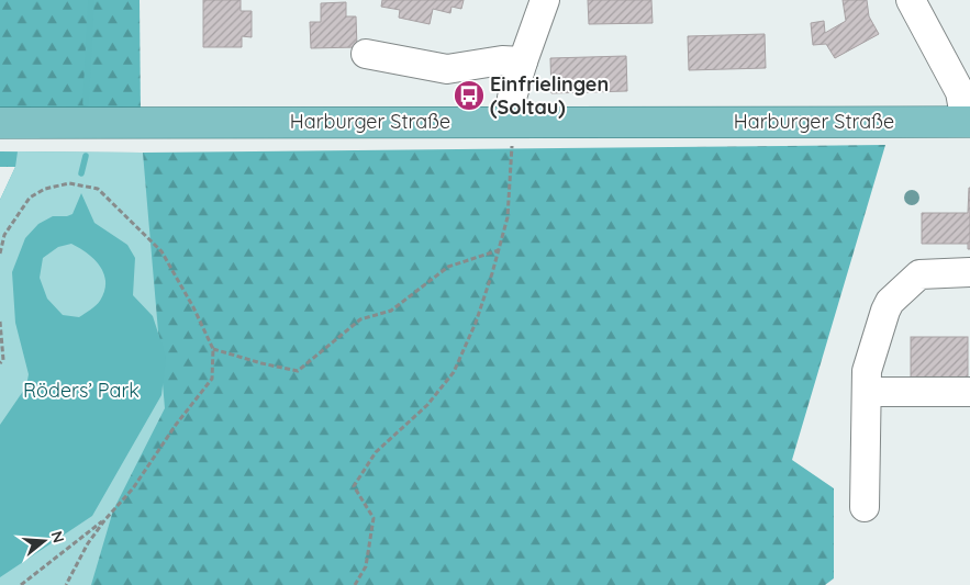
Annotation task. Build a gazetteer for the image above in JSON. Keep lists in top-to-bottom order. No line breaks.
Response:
{"streets":{"main road":["Harburger Straße"]},"parks":["Röders’ Park"],"places":{"bus stop":["Einfrielingen (Soltau)"]},"north":"right"}
